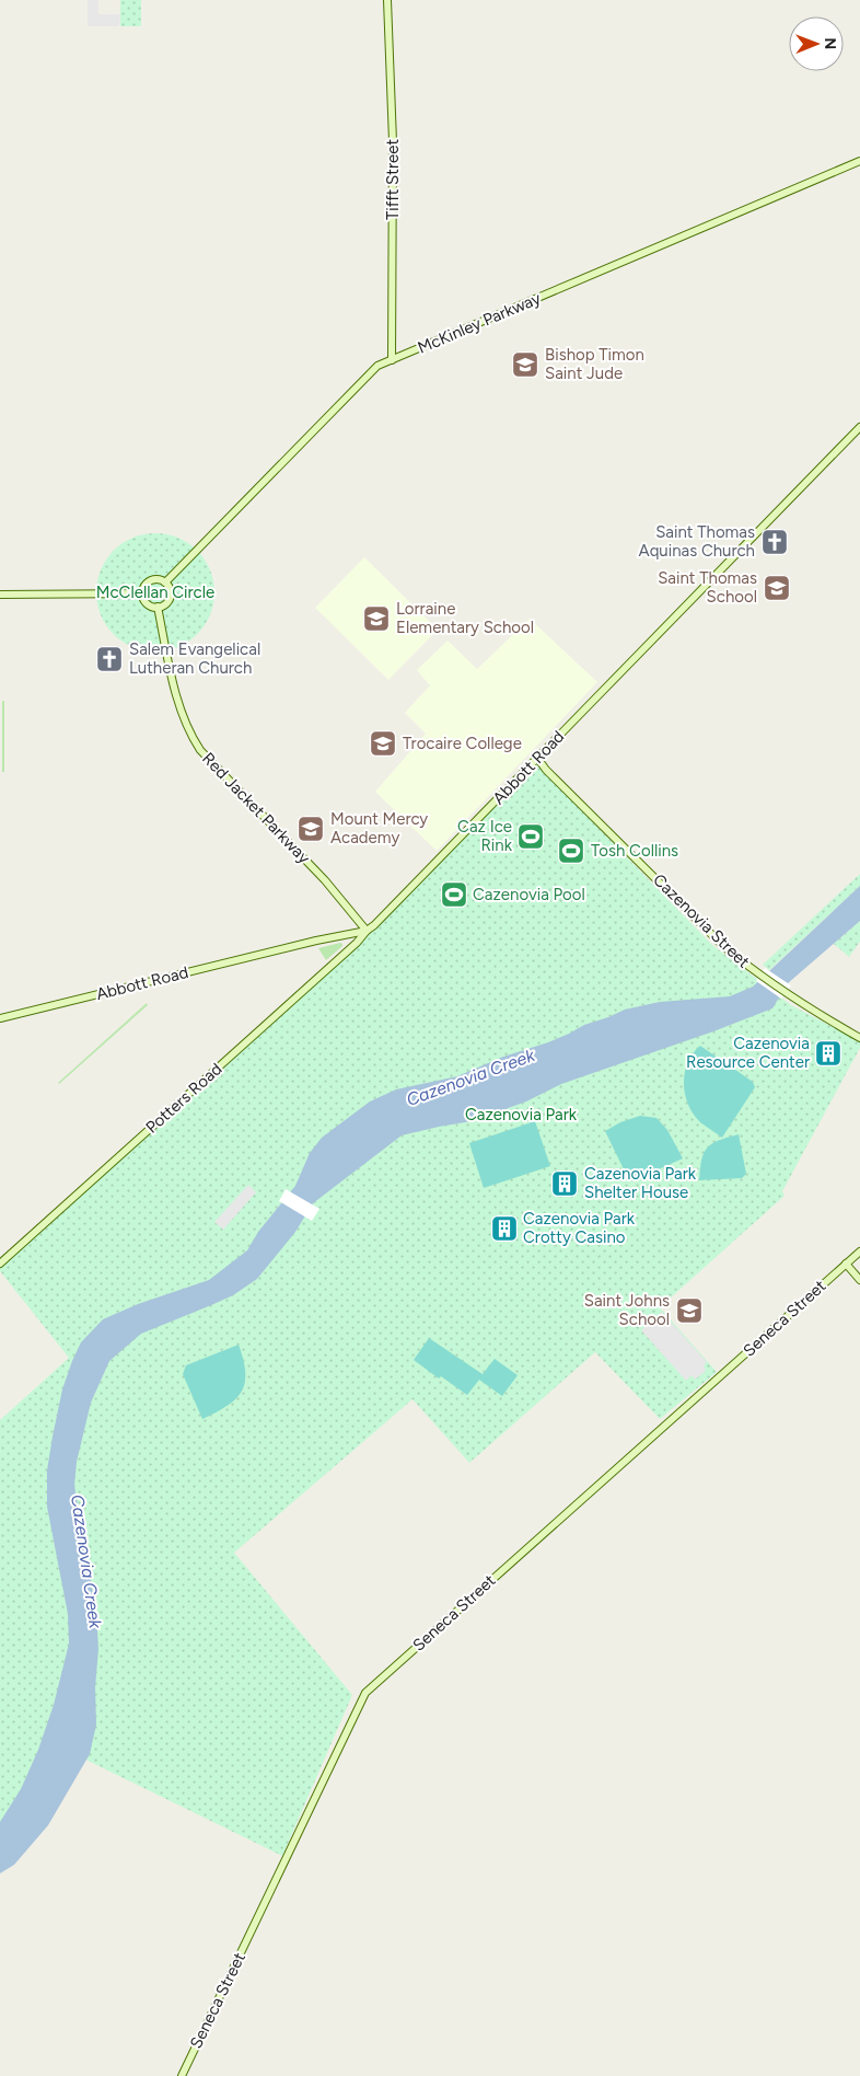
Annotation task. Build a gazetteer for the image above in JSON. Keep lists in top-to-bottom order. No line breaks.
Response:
{"streets":{"street":["Tifft Street","McKinley Parkway","Abbott Road","Red Jacket Parkway","Cazenovia Street","Potters Road","Seneca Street"]},"crossings":[["Tifft Street","McKinley Parkway"],["McKinley Parkway","Red Jacket Parkway"],["Abbott Road","Red Jacket Parkway"],["Abbott Road","Cazenovia Street"],["Abbott Road","Potters Road"],["Red Jacket Parkway","Potters Road"]],"water":["Cazenovia Creek"],"parks":["McClellan Circle","Cazenovia Park"],"places":{"school or university":["Bishop Timon Saint Jude","Saint Thomas School","Lorraine Elementary School","Trocaire College","Mount Mercy Academy","Saint Johns School"],"church":["Saint Thomas Aquinas Church","Salem Evangelical Lutheran Church"],"sports":["Caz Ice Rink","Tosh Collins","Cazenovia Pool"],"building":["Cazenovia Resource Center","Cazenovia Park Shelter House","Cazenovia Park Crotty Casino"]},"north":"right"}
